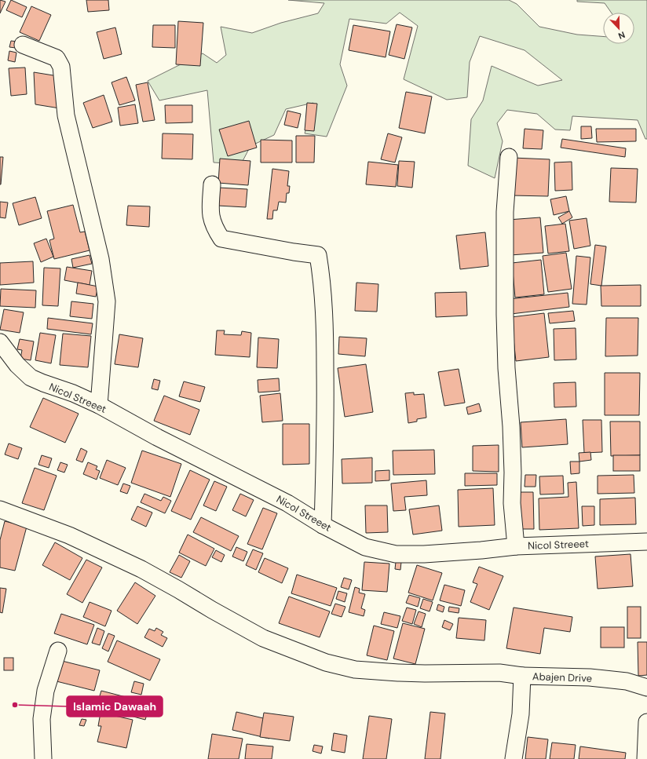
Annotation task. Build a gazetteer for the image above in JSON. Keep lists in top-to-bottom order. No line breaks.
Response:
{"streets":{"street":["Nicol Streeet","Abajen Drive"]},"places":["Islamic Dawaah"],"north":"bottom"}
